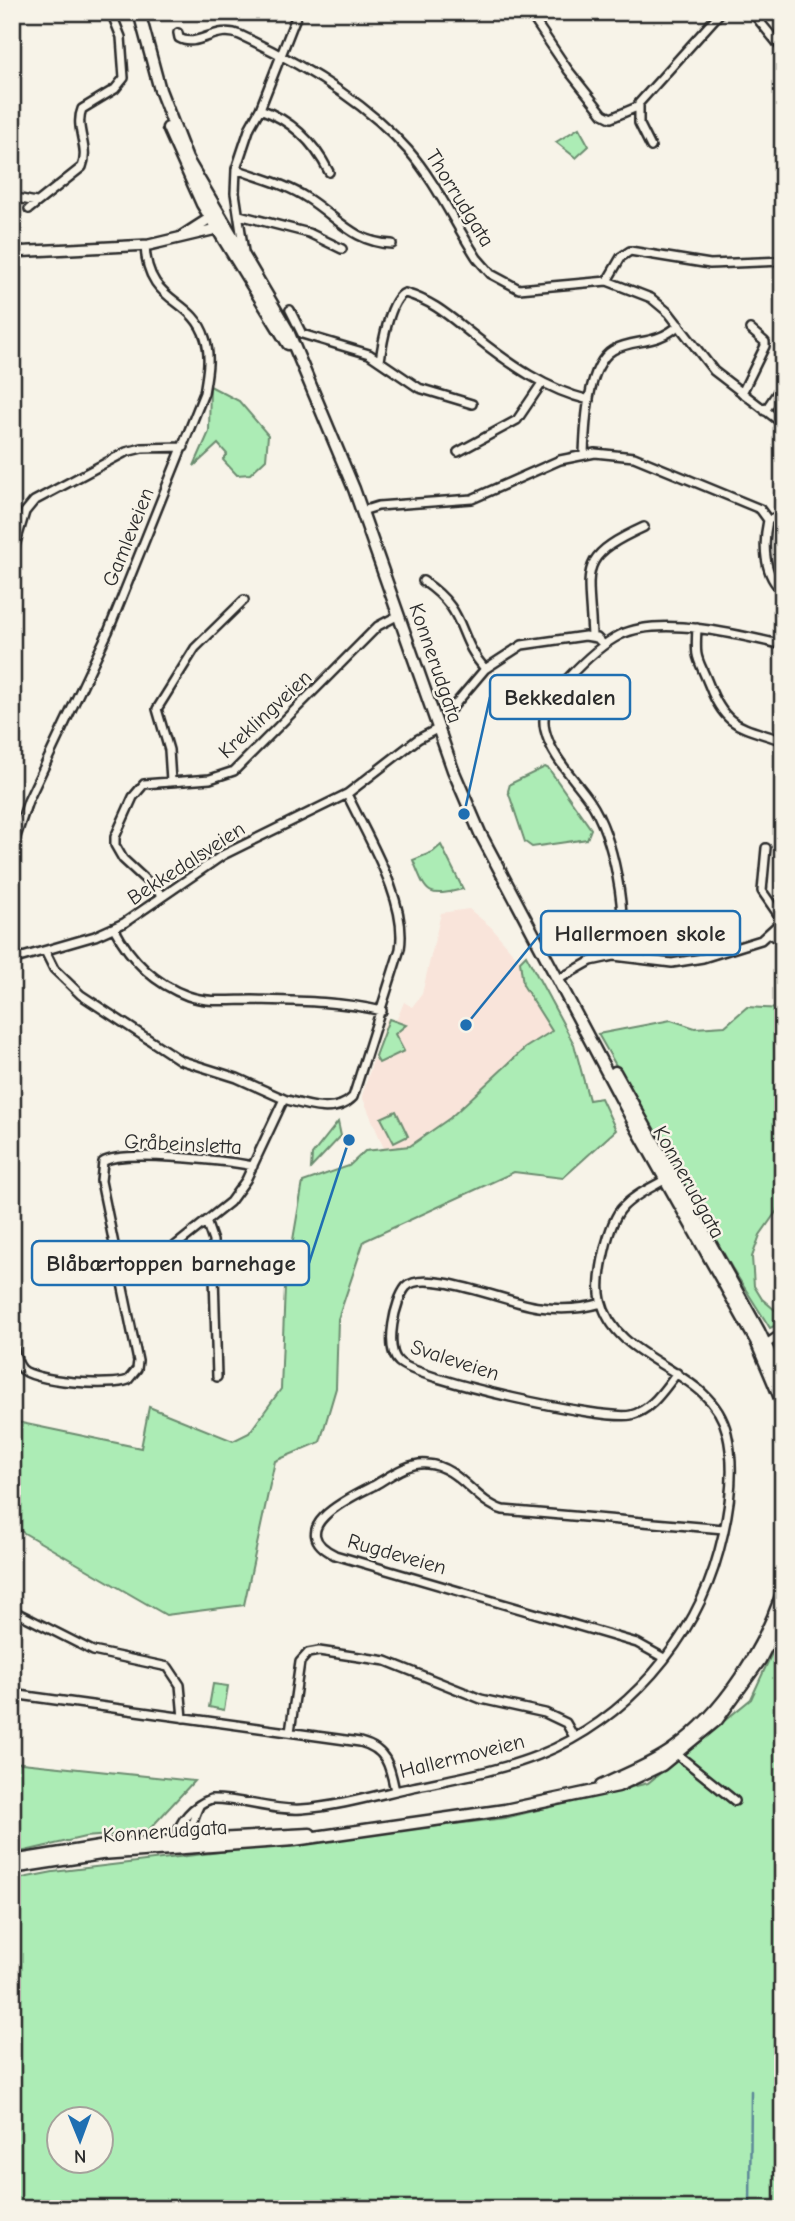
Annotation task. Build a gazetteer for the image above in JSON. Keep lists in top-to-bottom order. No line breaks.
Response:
{"streets":{"main road":["Konnerudgata"],"street":["Thorrudgata","Gamleveien","Kreklingveien","Bekkedalsveien","Gråbeinsletta","Svaleveien","Rugdeveien","Hallermoveien"]},"crossings":[["Konnerudgata","Kreklingveien"],["Konnerudgata","Bekkedalsveien"],["Kreklingveien","Bekkedalsveien"],["Svaleveien","Hallermoveien"],["Rugdeveien","Hallermoveien"]],"places":["Bekkedalen","Hallermoen skole","Blåbærtoppen barnehage"],"north":"bottom"}
